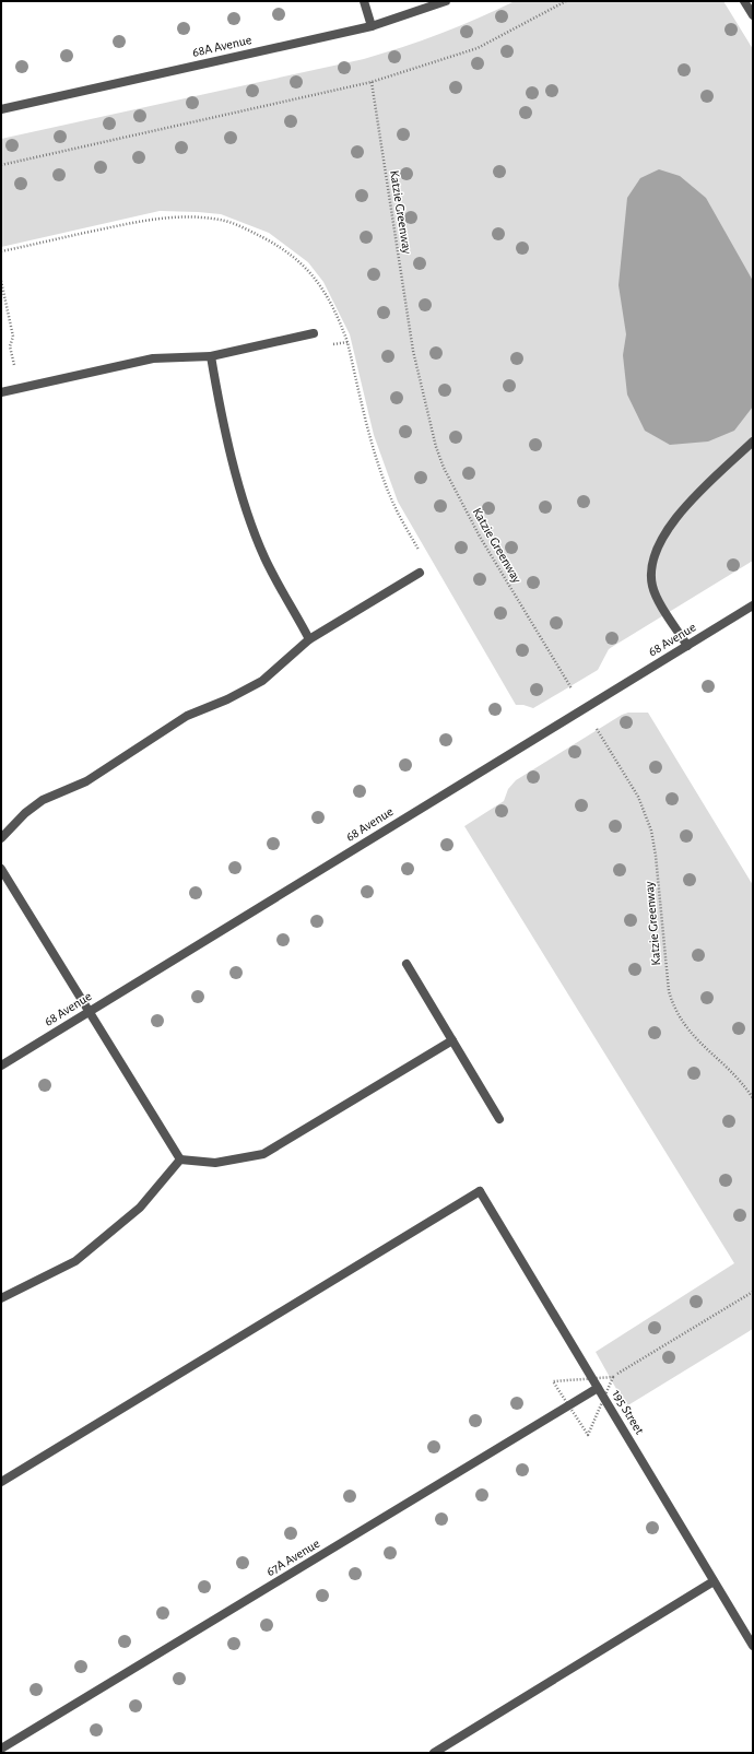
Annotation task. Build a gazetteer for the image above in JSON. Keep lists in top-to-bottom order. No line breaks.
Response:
{"streets":{"street":["68A Avenue","68 Avenue","195 Street","67A Avenue"],"path":["Katzie Greenway"]},"crossings":[["195 Street","67A Avenue"]]}
